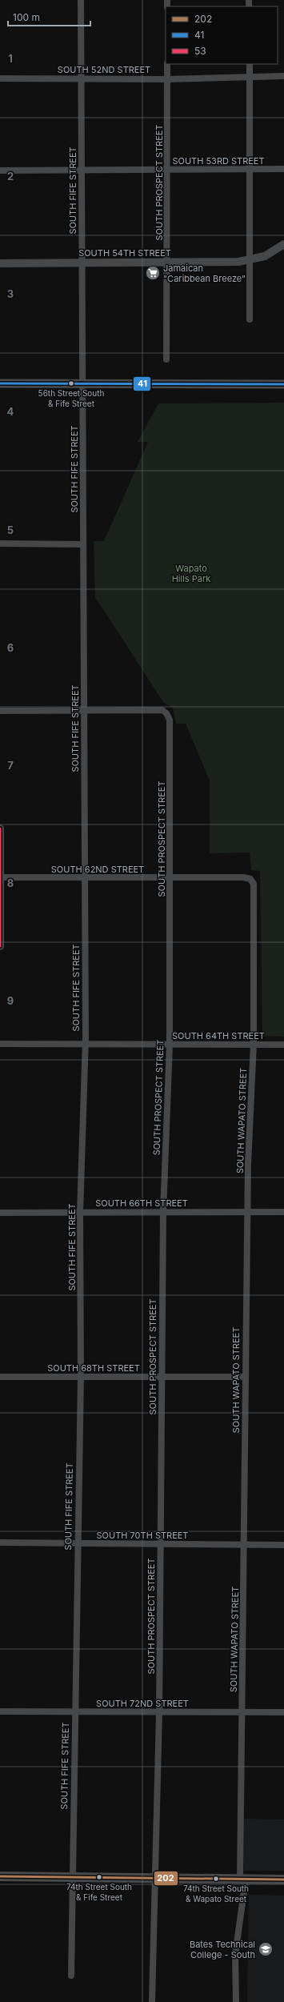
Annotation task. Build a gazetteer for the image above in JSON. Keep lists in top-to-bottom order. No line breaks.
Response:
{"streets":{"street":["SOUTH 52ND STREET","SOUTH 53RD STREET","SOUTH PROSPECT STREET","SOUTH FIFE STREET","SOUTH 54TH STREET","SOUTH 62ND STREET","SOUTH 64TH STREET","SOUTH WAPATO STREET","SOUTH 66TH STREET","SOUTH 68TH STREET","SOUTH 70TH STREET","SOUTH 72ND STREET"]},"crossings":[["SOUTH 52ND STREET","SOUTH PROSPECT STREET"],["SOUTH 52ND STREET","SOUTH FIFE STREET"],["SOUTH 53RD STREET","SOUTH PROSPECT STREET"],["SOUTH 53RD STREET","SOUTH FIFE STREET"],["SOUTH PROSPECT STREET","SOUTH FIFE STREET"],["SOUTH PROSPECT STREET","SOUTH 54TH STREET"],["SOUTH PROSPECT STREET","SOUTH 62ND STREET"],["SOUTH PROSPECT STREET","SOUTH 64TH STREET"],["SOUTH PROSPECT STREET","SOUTH 66TH STREET"],["SOUTH PROSPECT STREET","SOUTH 68TH STREET"],["SOUTH PROSPECT STREET","SOUTH 70TH STREET"],["SOUTH PROSPECT STREET","SOUTH 72ND STREET"],["SOUTH FIFE STREET","SOUTH 54TH STREET"],["SOUTH FIFE STREET","SOUTH 62ND STREET"],["SOUTH FIFE STREET","SOUTH 64TH STREET"],["SOUTH FIFE STREET","SOUTH 66TH STREET"],["SOUTH FIFE STREET","SOUTH 68TH STREET"],["SOUTH FIFE STREET","SOUTH 70TH STREET"],["SOUTH FIFE STREET","SOUTH 72ND STREET"],["SOUTH 62ND STREET","SOUTH WAPATO STREET"],["SOUTH 64TH STREET","SOUTH WAPATO STREET"],["SOUTH WAPATO STREET","SOUTH 66TH STREET"],["SOUTH WAPATO STREET","SOUTH 68TH STREET"],["SOUTH WAPATO STREET","SOUTH 70TH STREET"],["SOUTH WAPATO STREET","SOUTH 72ND STREET"]],"parks":["Wapato Hills Park"],"places":{"supermarket":["Jamaican \"Caribbean Breeze\""],"other":["56th Street South & Fife Street","74th Street South & Fife Street","74th Street South & Wapato Street"],"school or university":["Bates Technical College - South"]},"lines":["transit line 41","transit line 53","transit line 202"],"legend":["202","41","53"],"scale_bar":"100 m","grid":{"rows":["1","2","3","4","5","6","7","8","9"]}}
